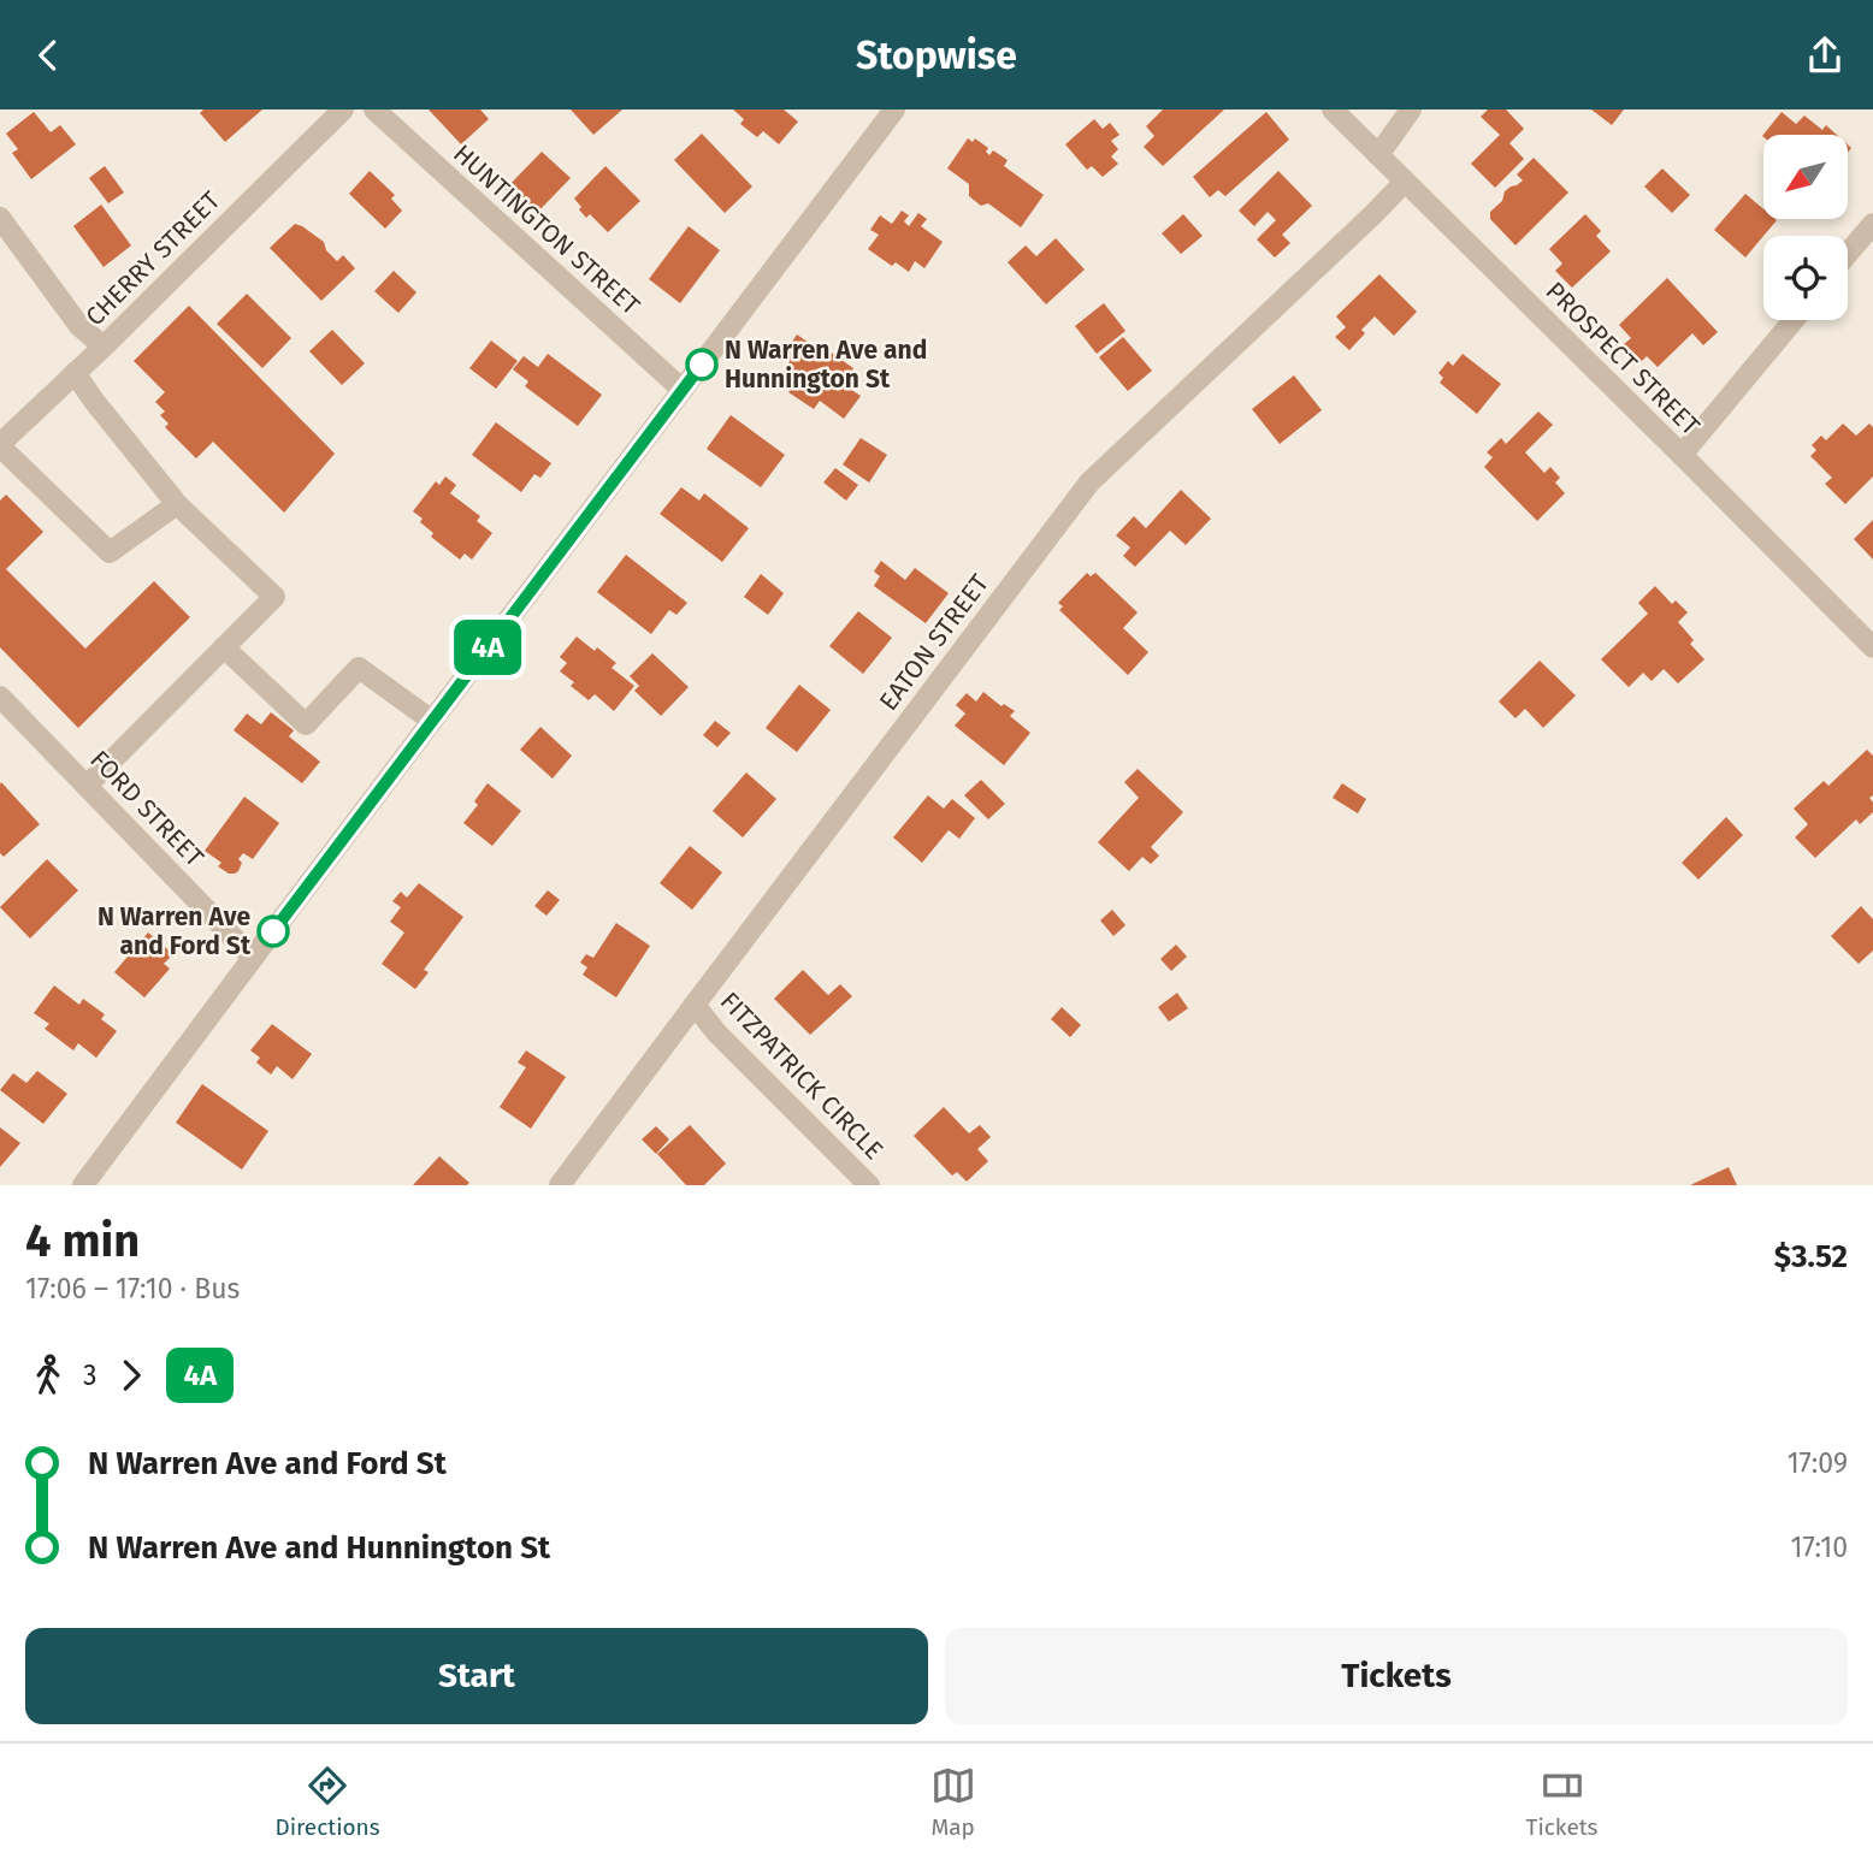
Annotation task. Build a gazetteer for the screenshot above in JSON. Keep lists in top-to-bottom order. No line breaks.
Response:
{"streets":{"street":["HUNTINGTON STREET","CHERRY STREET","PROSPECT STREET","EATON STREET","FORD STREET","FITZPATRICK CIRCLE"]},"crossings":[["PROSPECT STREET","EATON STREET"],["EATON STREET","FITZPATRICK CIRCLE"]],"places":["N Warren Ave and Hunnington St","N Warren Ave and Ford St"],"lines":["bus line 4A"],"north":"bottom left","page":{"header":"Stopwise","on_map":"4A","heading":["4 min","17:06 – 17:10 · Bus","$3.52"],"legs":["3","4A"],"list":[{"name":"N Warren Ave and Ford St","value":"17:09"},{"name":"N Warren Ave and Hunnington St","value":"17:10"}],"buttons":["Start","Tickets"],"tabs":["Directions","Map","Tickets"]}}
